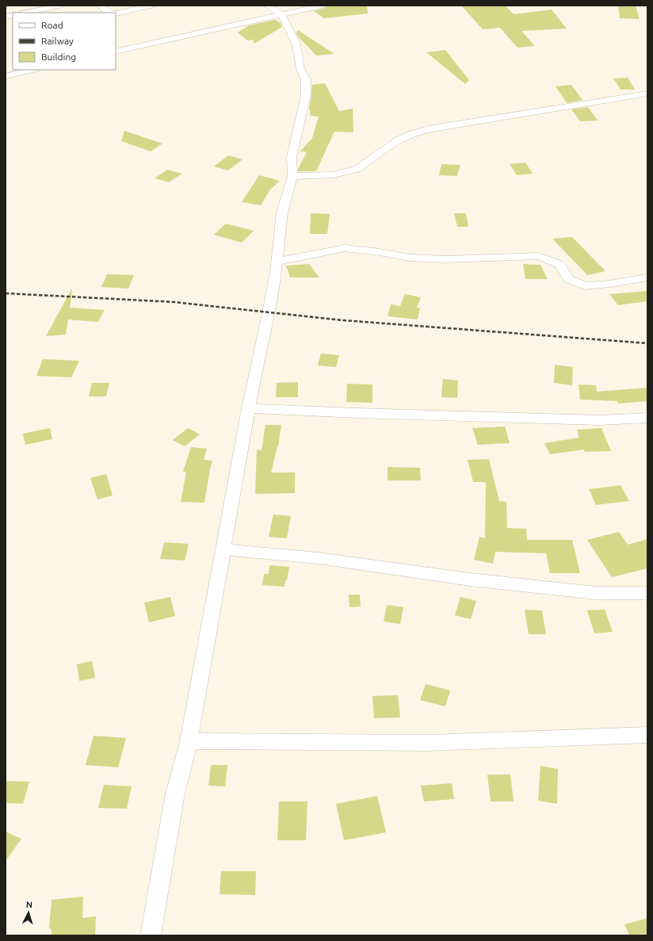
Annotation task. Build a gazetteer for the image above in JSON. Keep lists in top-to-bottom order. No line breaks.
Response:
{"legend":["Road","Railway","Building"],"north":"top"}
